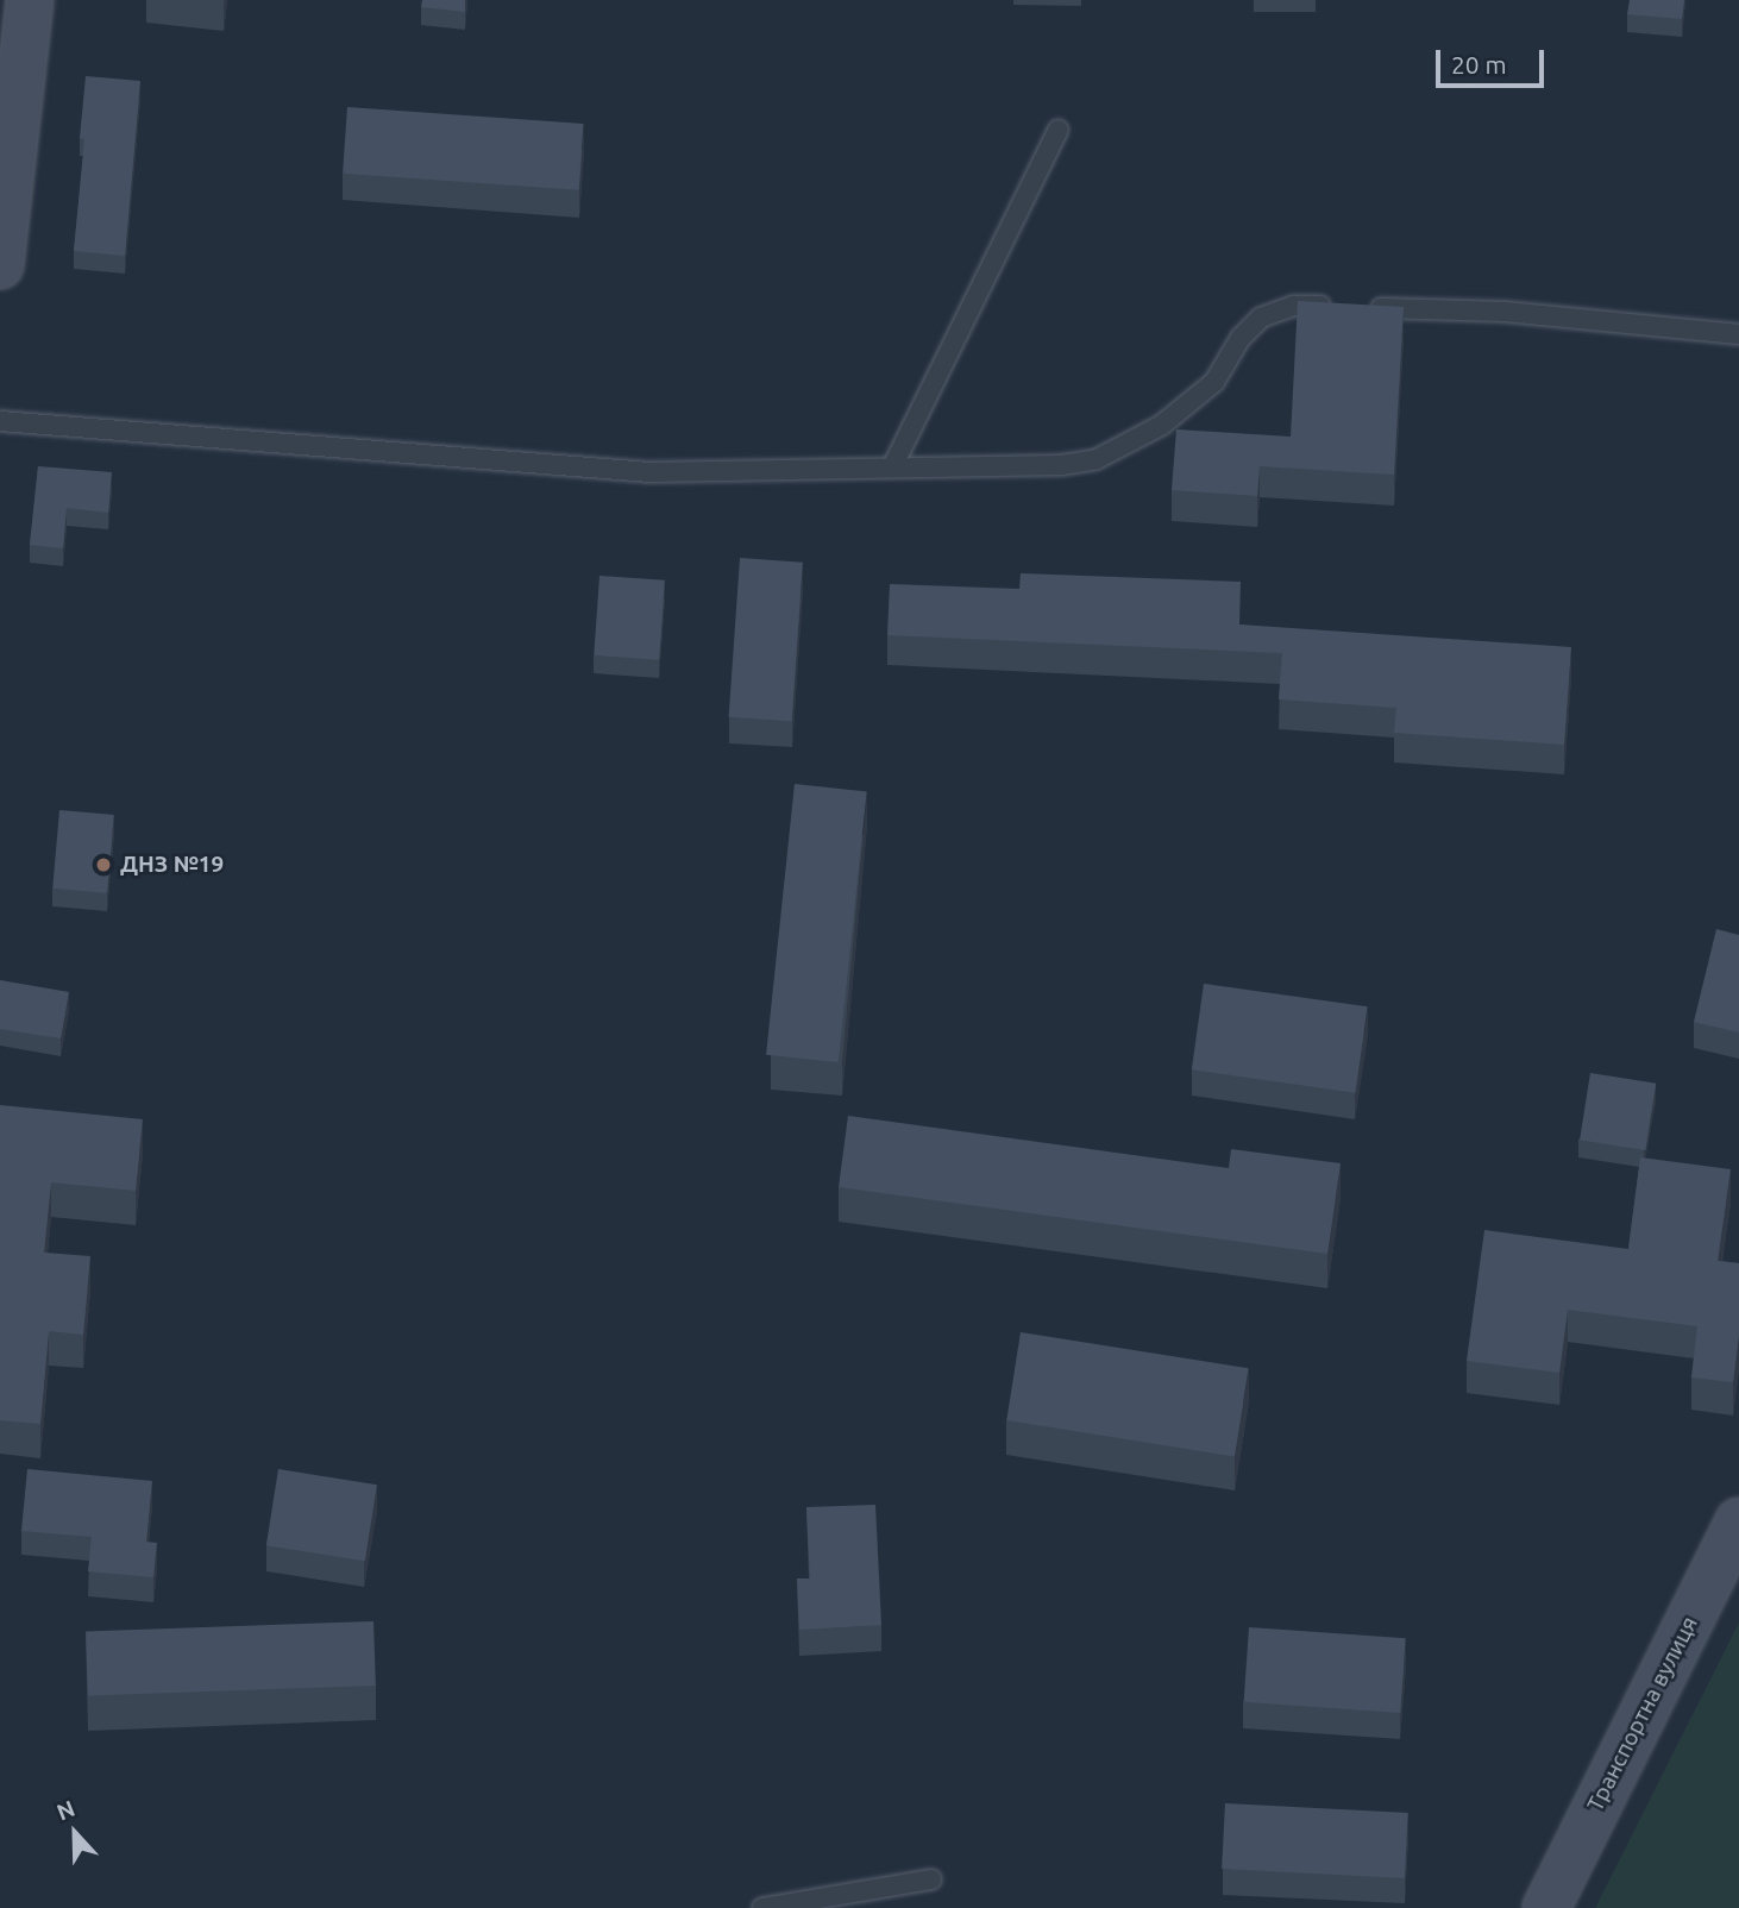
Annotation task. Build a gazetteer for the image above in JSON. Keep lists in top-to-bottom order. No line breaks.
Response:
{"streets":{"street":["Транспортна вулиця"]},"places":["ДНЗ №19"],"scale_bar":"20 m","north":"top"}
